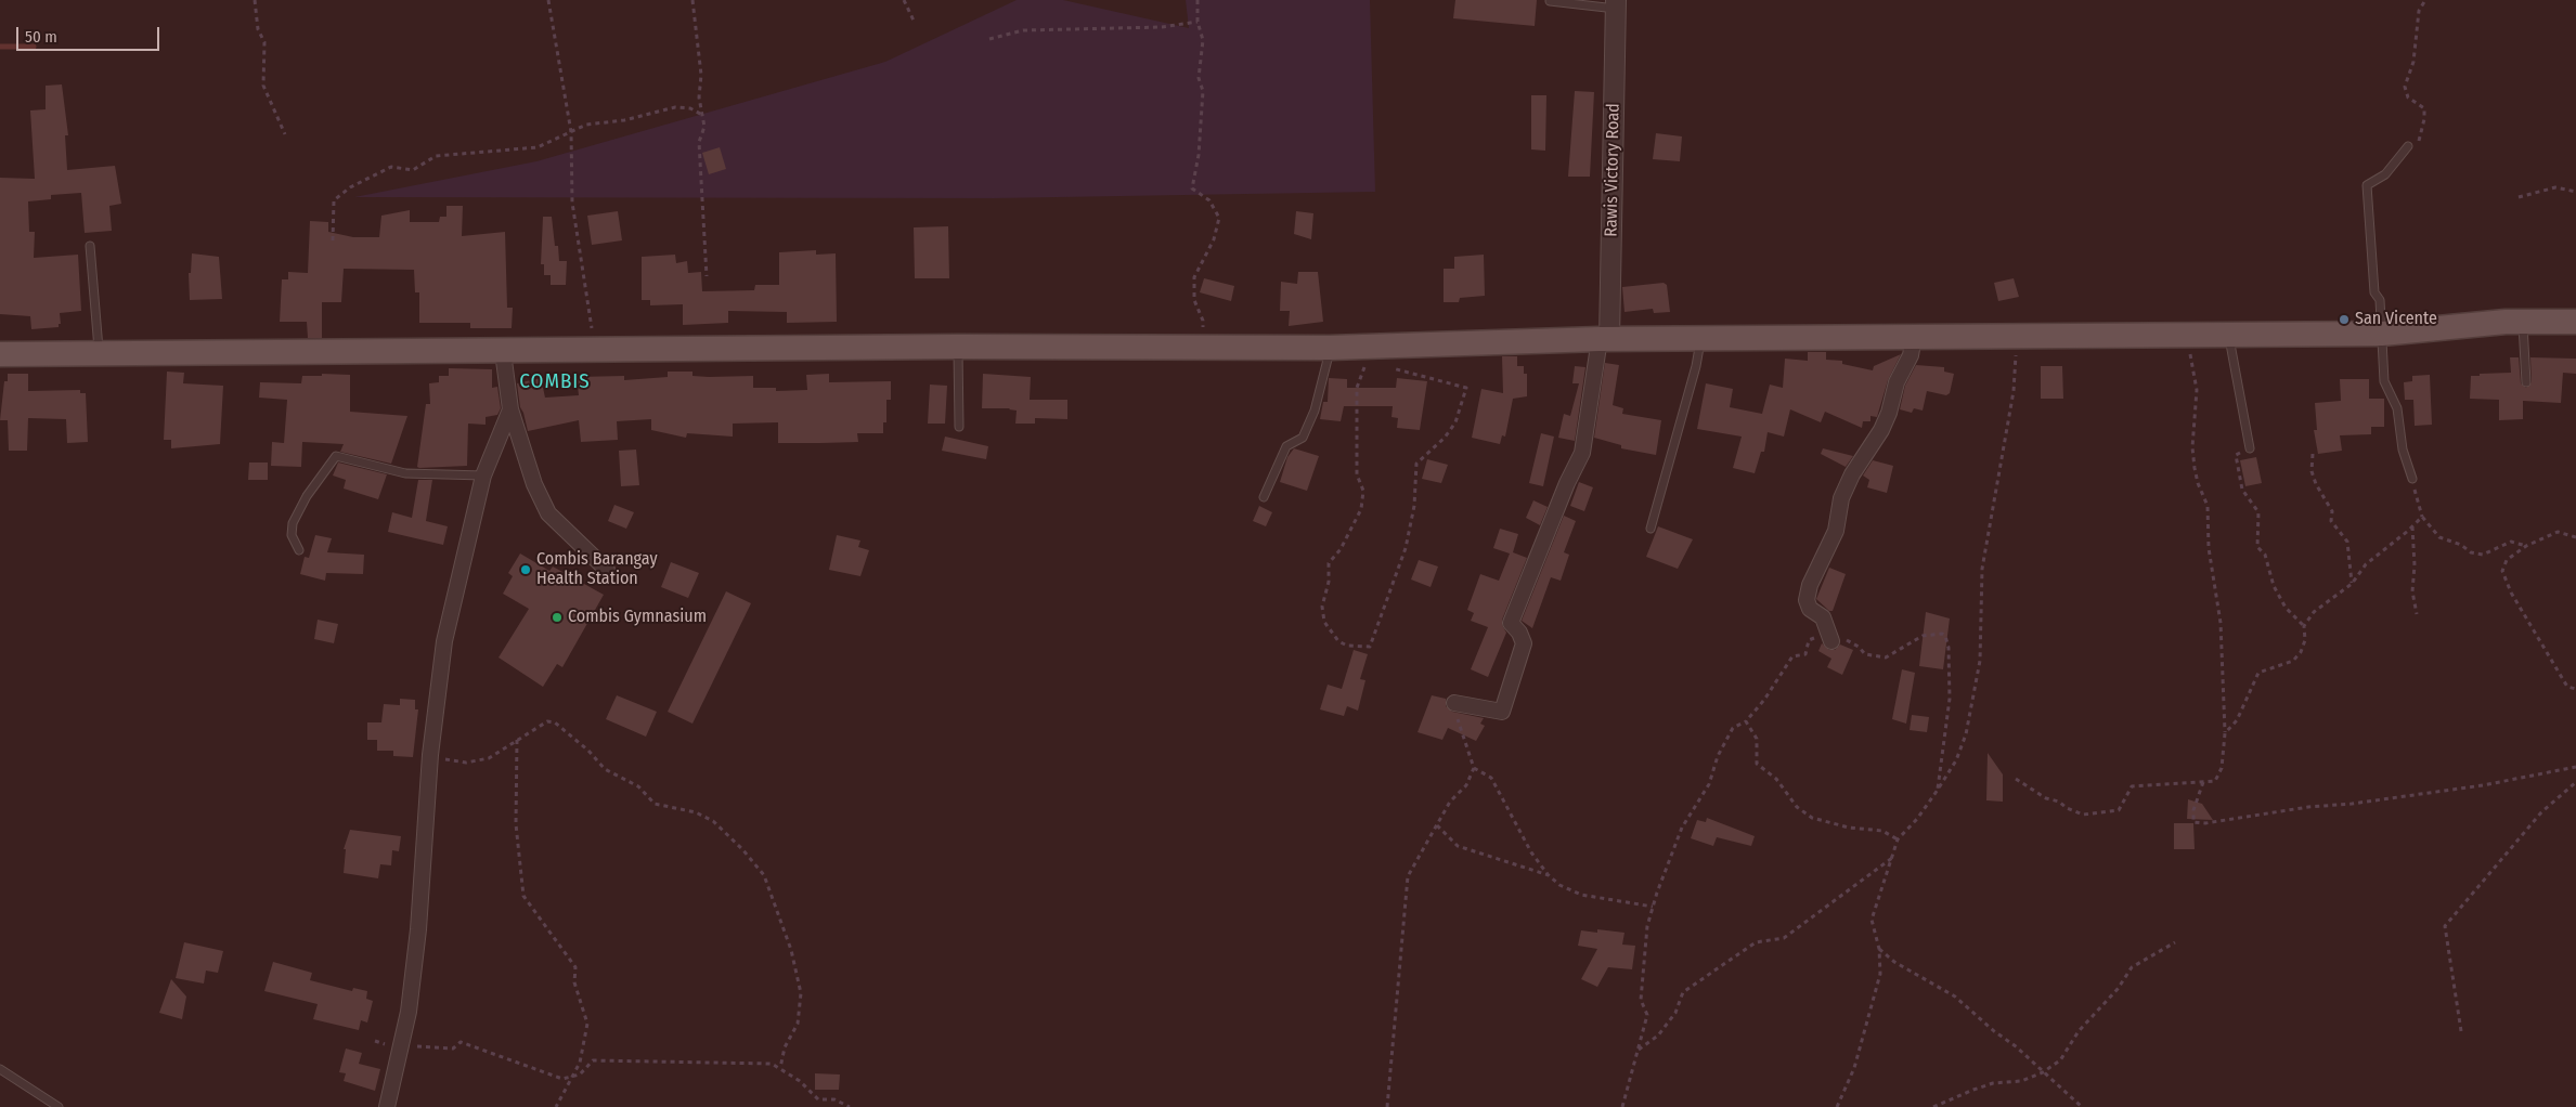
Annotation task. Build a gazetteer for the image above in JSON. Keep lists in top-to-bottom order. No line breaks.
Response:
{"streets":{"street":["Rawis Victory Road"]},"districts":["COMBIS"],"places":["San Vicente","Combis Barangay Health Station","Combis Gymnasium"],"scale_bar":"50 m"}
